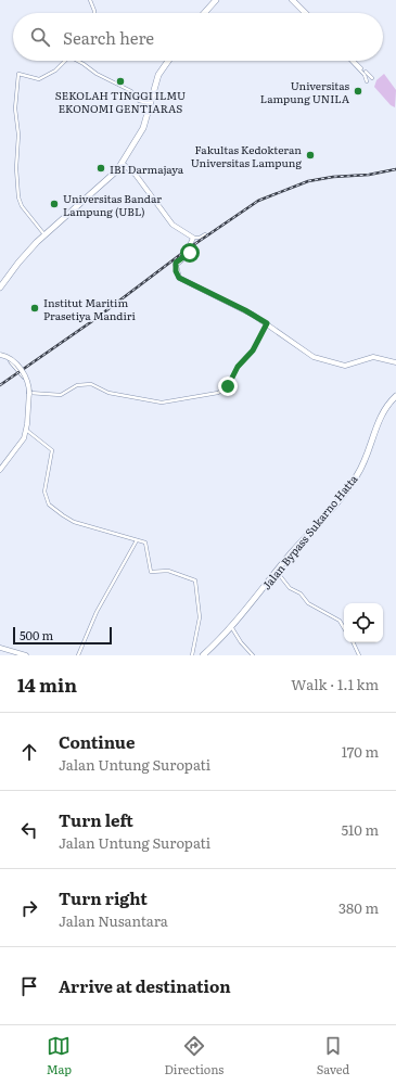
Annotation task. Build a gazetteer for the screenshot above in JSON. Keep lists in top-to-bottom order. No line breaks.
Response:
{"streets":{"highway":["Jalan Bypass Sukarno Hatta"]},"places":["SEKOLAH TINGGI ILMU EKONOMI GENTIARAS","Universitas Lampung UNILA","Fakultas Kedokteran Universitas Lampung","IBI Darmajaya","Universitas Bandar Lampung (UBL)","Institut Maritim Prasetiya Mandiri"],"scale_bar":"500 m","page":{"search":"Search here","scale":"500 m","heading":["14 min","Walk · 1.1 km"],"list":[["Continue","Jalan Untung Suropati","170 m"],["Turn left","Jalan Untung Suropati","510 m"],["Turn right","Jalan Nusantara","380 m"],"Arrive at destination"],"nav":["Map","Directions","Saved"]}}
